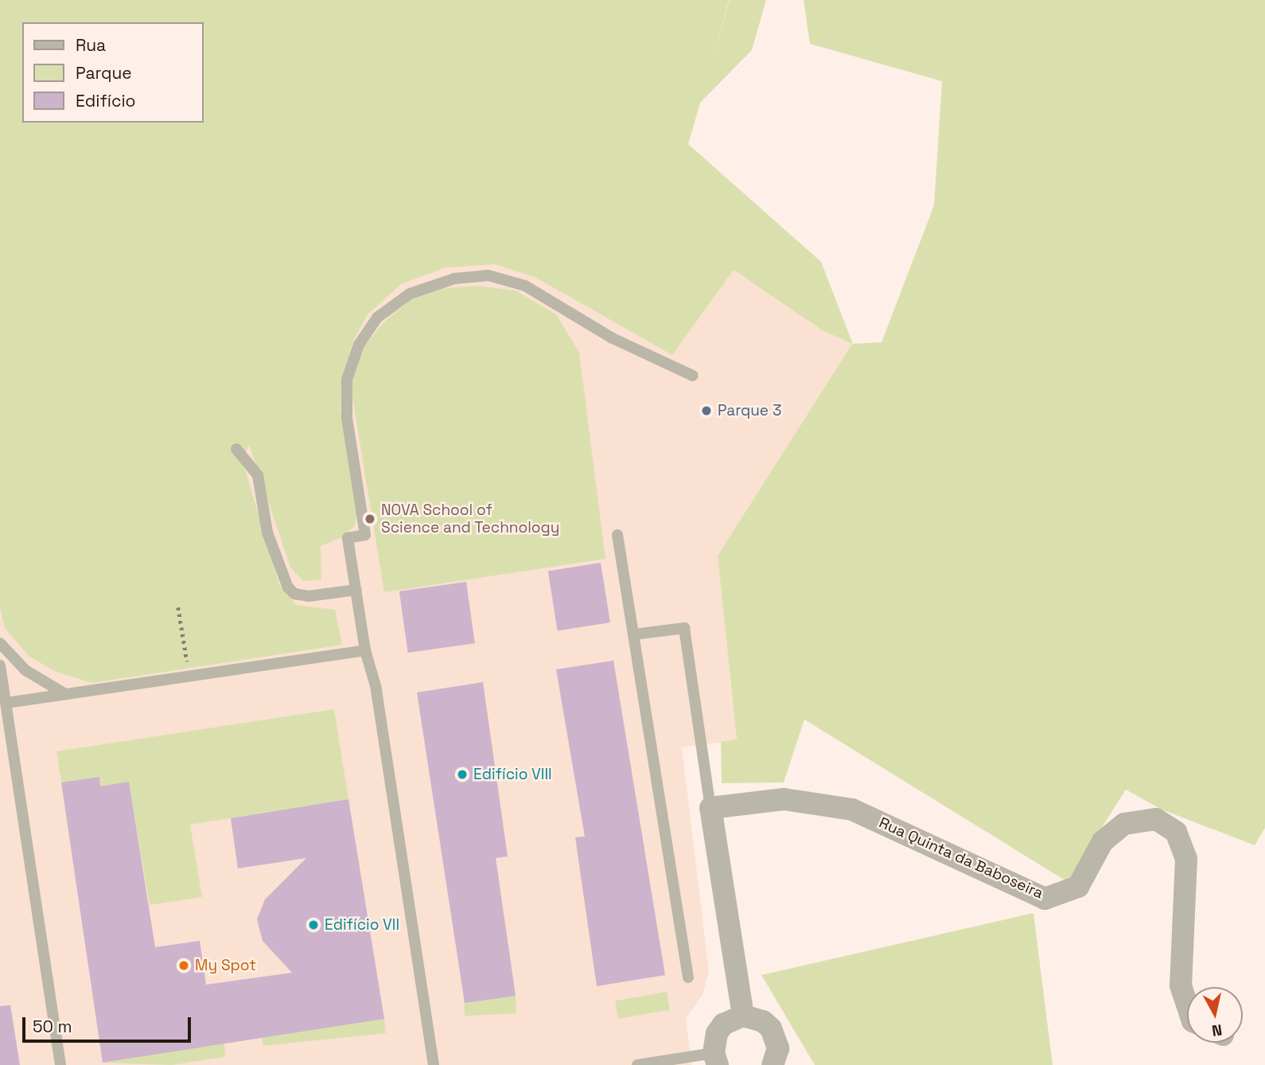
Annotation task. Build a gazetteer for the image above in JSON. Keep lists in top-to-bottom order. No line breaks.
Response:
{"streets":{"street":["Rua Quinta da Baboseira"]},"places":["Parque 3","NOVA School of Science and Technology","Edifício VIII","Edifício VII","My Spot"],"legend":["Rua","Parque","Edifício"],"scale_bar":"50 m","north":"bottom"}
